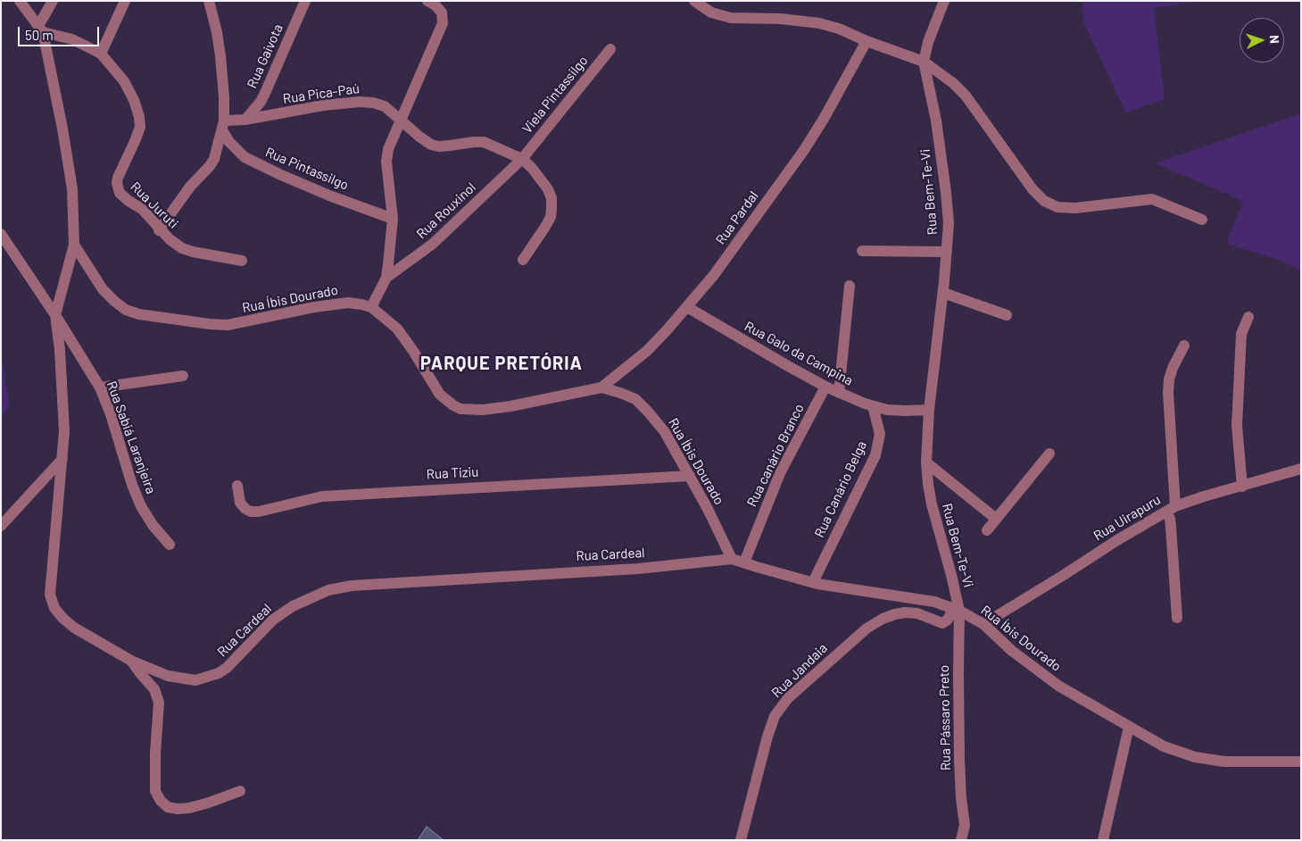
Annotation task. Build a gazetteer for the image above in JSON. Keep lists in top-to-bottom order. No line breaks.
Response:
{"streets":{"street":["Rua Gaivota","Rua Pica-Paú","Viela Pintassilgo","Rua Pintassilgo","Rua Bem-Te-Vi","Rua Juruti","Rua Rouxinol","Rua Pardal","Rua Íbis Dourado","Rua Galo da Campina","Rua Sabiá Laranjeira","Rua canário Branco","Rua Tiziu","Rua Canário Belga","Rua Uirapuru","Rua Cardeal","Rua Jandaia","Rua Pássaro Preto"]},"crossings":[["Rua Gaivota","Rua Pica-Paú"],["Rua Pica-Paú","Viela Pintassilgo"],["Rua Pica-Paú","Rua Pintassilgo"],["Rua Pica-Paú","Rua Rouxinol"],["Viela Pintassilgo","Rua Rouxinol"],["Rua Bem-Te-Vi","Rua Íbis Dourado"],["Rua Bem-Te-Vi","Rua Galo da Campina"],["Rua Bem-Te-Vi","Rua Jandaia"],["Rua Bem-Te-Vi","Rua Pássaro Preto"],["Rua Pardal","Rua Íbis Dourado"],["Rua Pardal","Rua Galo da Campina"],["Rua Íbis Dourado","Rua canário Branco"],["Rua Íbis Dourado","Rua Tiziu"],["Rua Íbis Dourado","Rua Canário Belga"],["Rua Íbis Dourado","Rua Uirapuru"],["Rua Íbis Dourado","Rua Cardeal"],["Rua Íbis Dourado","Rua Jandaia"],["Rua Íbis Dourado","Rua Pássaro Preto"],["Rua Galo da Campina","Rua canário Branco"],["Rua Galo da Campina","Rua Canário Belga"],["Rua Sabiá Laranjeira","Rua Cardeal"],["Rua Jandaia","Rua Pássaro Preto"]],"districts":["PARQUE PRETÓRIA"],"scale_bar":"50 m","north":"right"}
